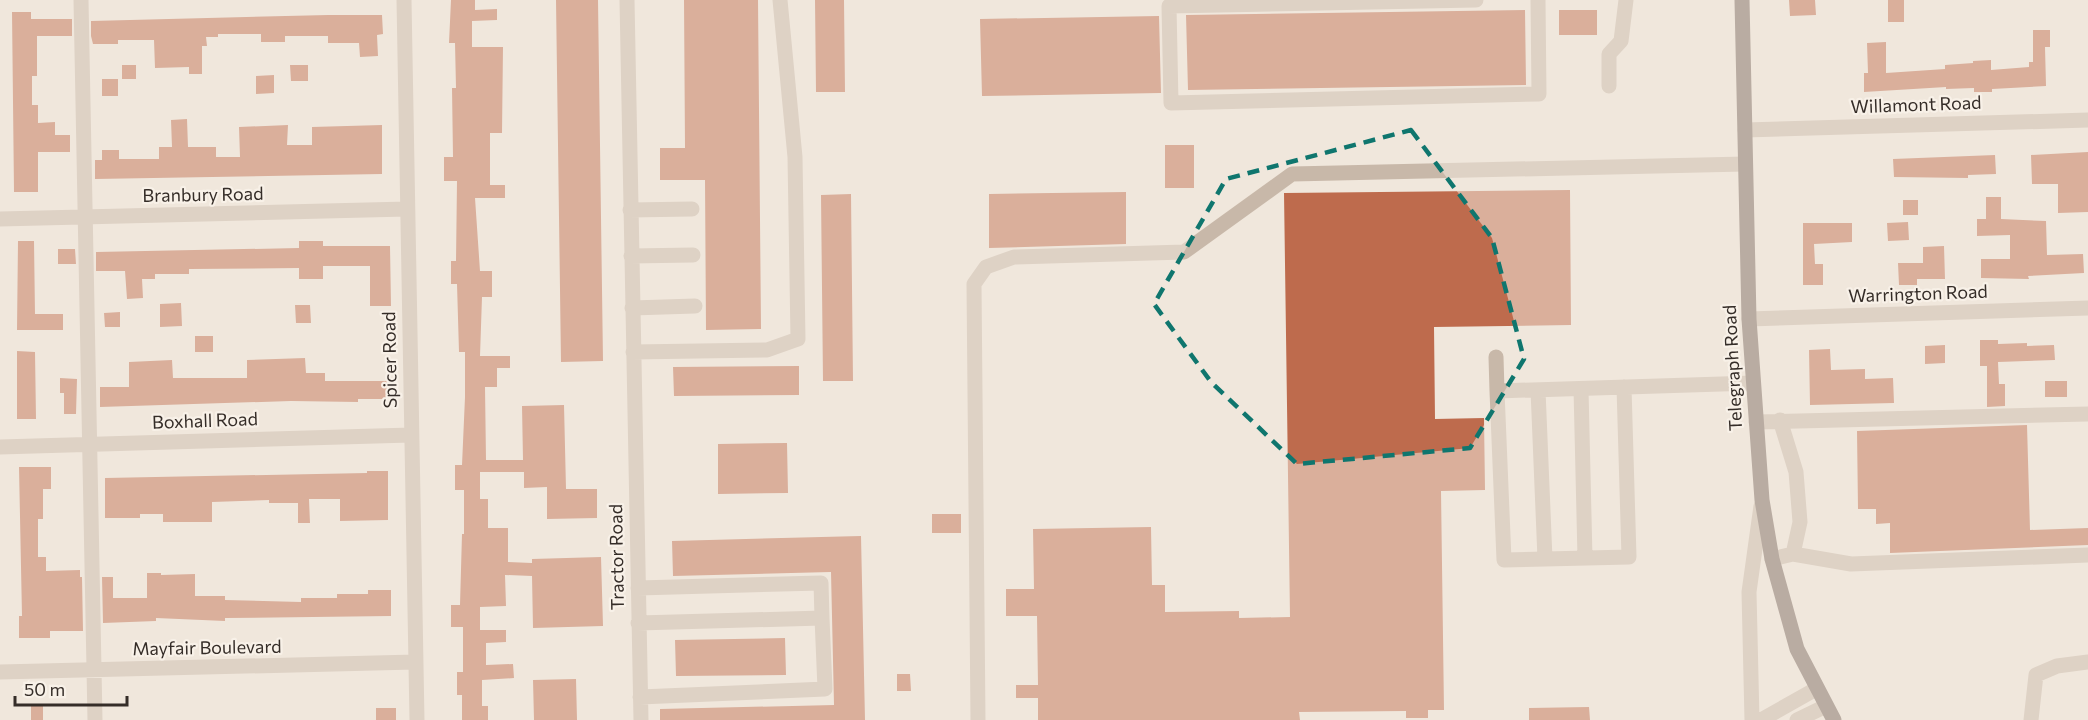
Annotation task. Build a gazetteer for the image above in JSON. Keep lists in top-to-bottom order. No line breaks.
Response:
{"streets":{"main road":["Telegraph Road"],"street":["Willamont Road","Branbury Road","Warrington Road","Spicer Road","Boxhall Road","Tractor Road","Mayfair Boulevard"]},"crossings":[["Willamont Road","Telegraph Road"],["Branbury Road","Spicer Road"],["Warrington Road","Telegraph Road"],["Spicer Road","Boxhall Road"],["Spicer Road","Mayfair Boulevard"]],"scale_bar":"50 m"}
